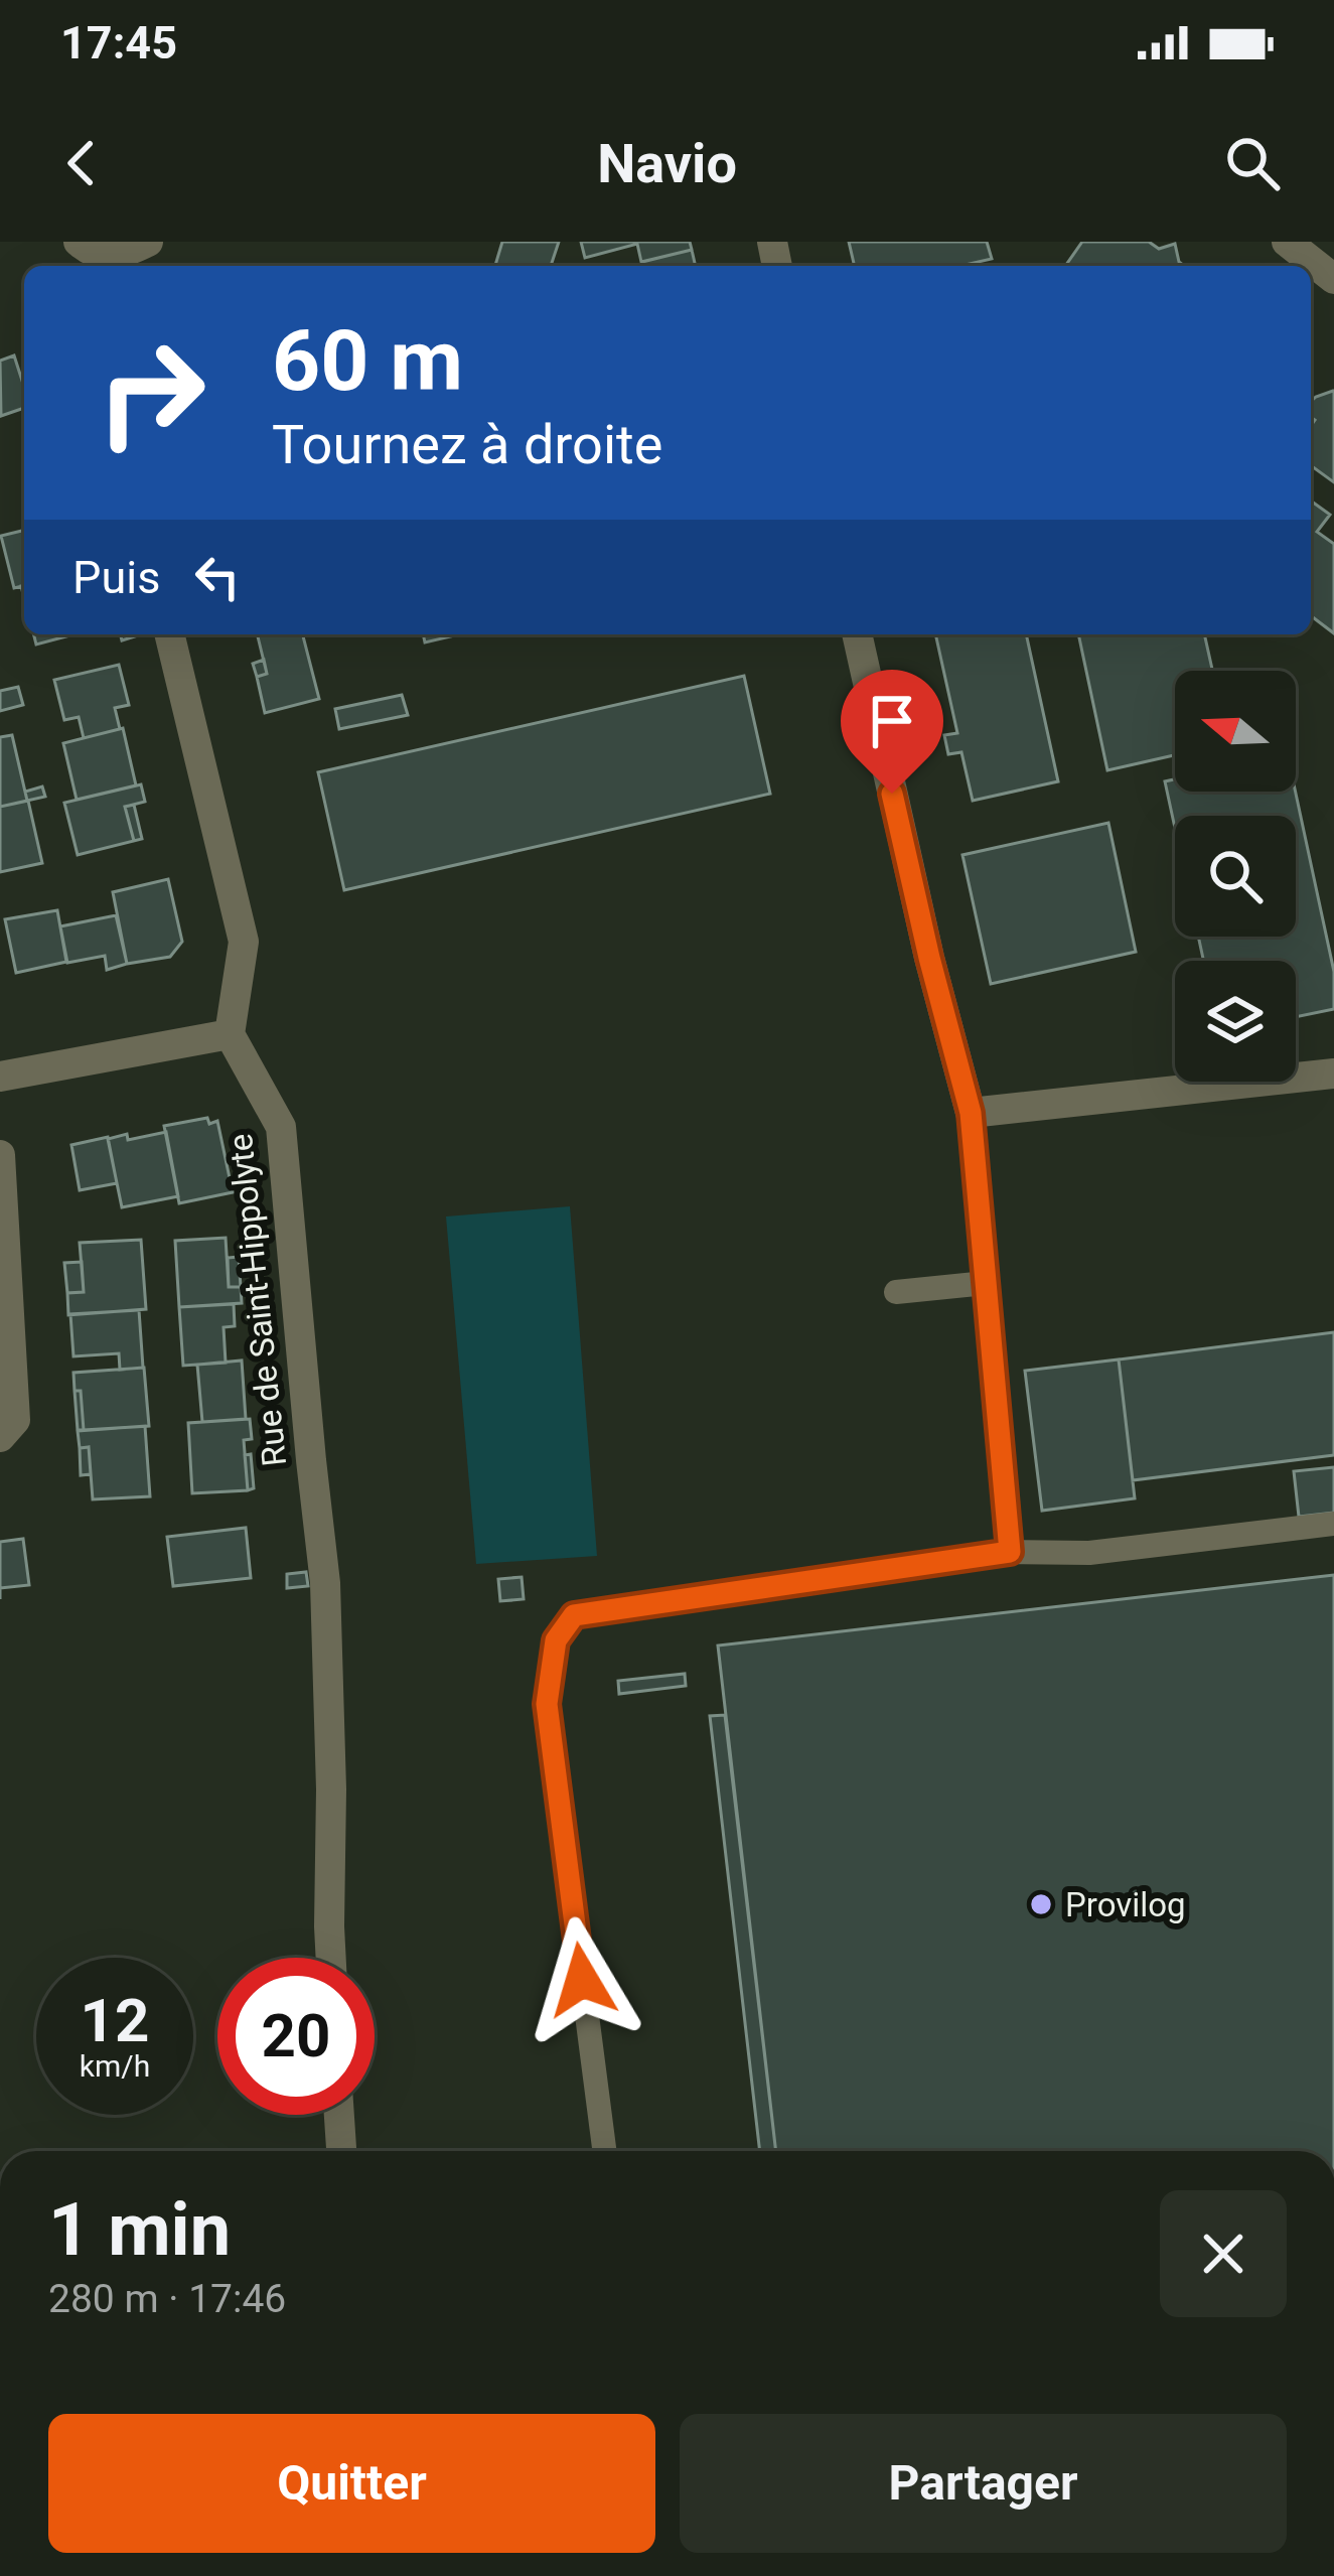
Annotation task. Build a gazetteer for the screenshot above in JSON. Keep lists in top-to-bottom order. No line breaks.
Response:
{"streets":{"street":["Rue de Saint-Hippolyte"]},"places":["Provilog"],"north":"left","page":{"status":"17:45","header":"Navio","turn":["60 m","Tournez à droite"],"then":"Puis","speed":"12 km/h","limit":"20","heading":["1 min","280 m · 17:46"],"buttons":["Quitter","Partager"]}}
